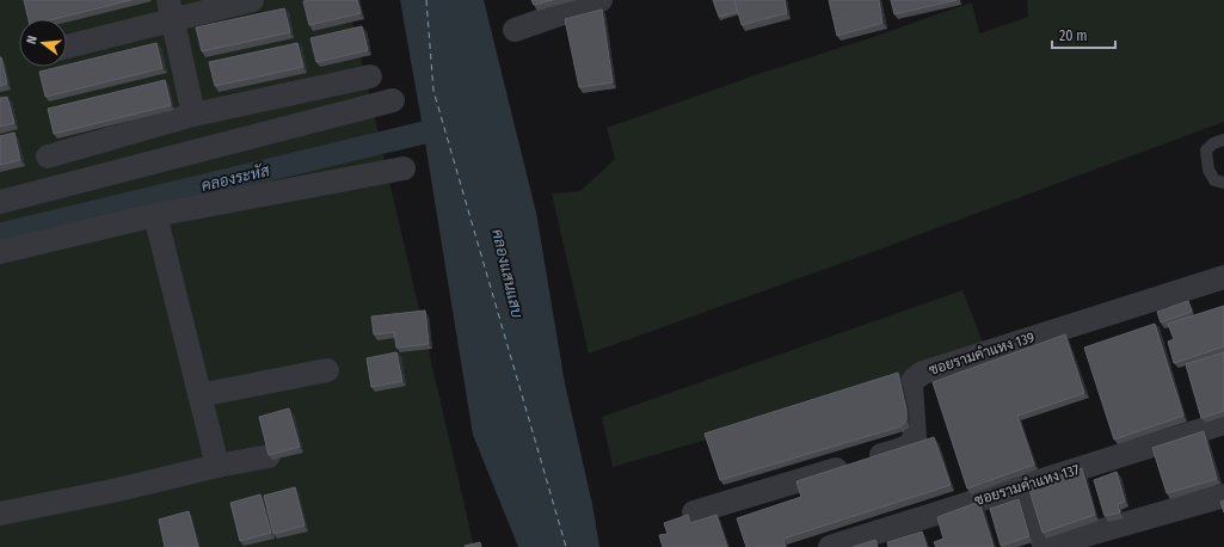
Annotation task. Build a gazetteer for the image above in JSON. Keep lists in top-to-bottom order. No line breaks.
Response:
{"streets":{"street":["ซอยรามคำแหง 139","ซอยรามคำแหง 137"]},"water":["คลองระหัส","คลองแสนแสบ"],"scale_bar":"20 m","north":"left"}
